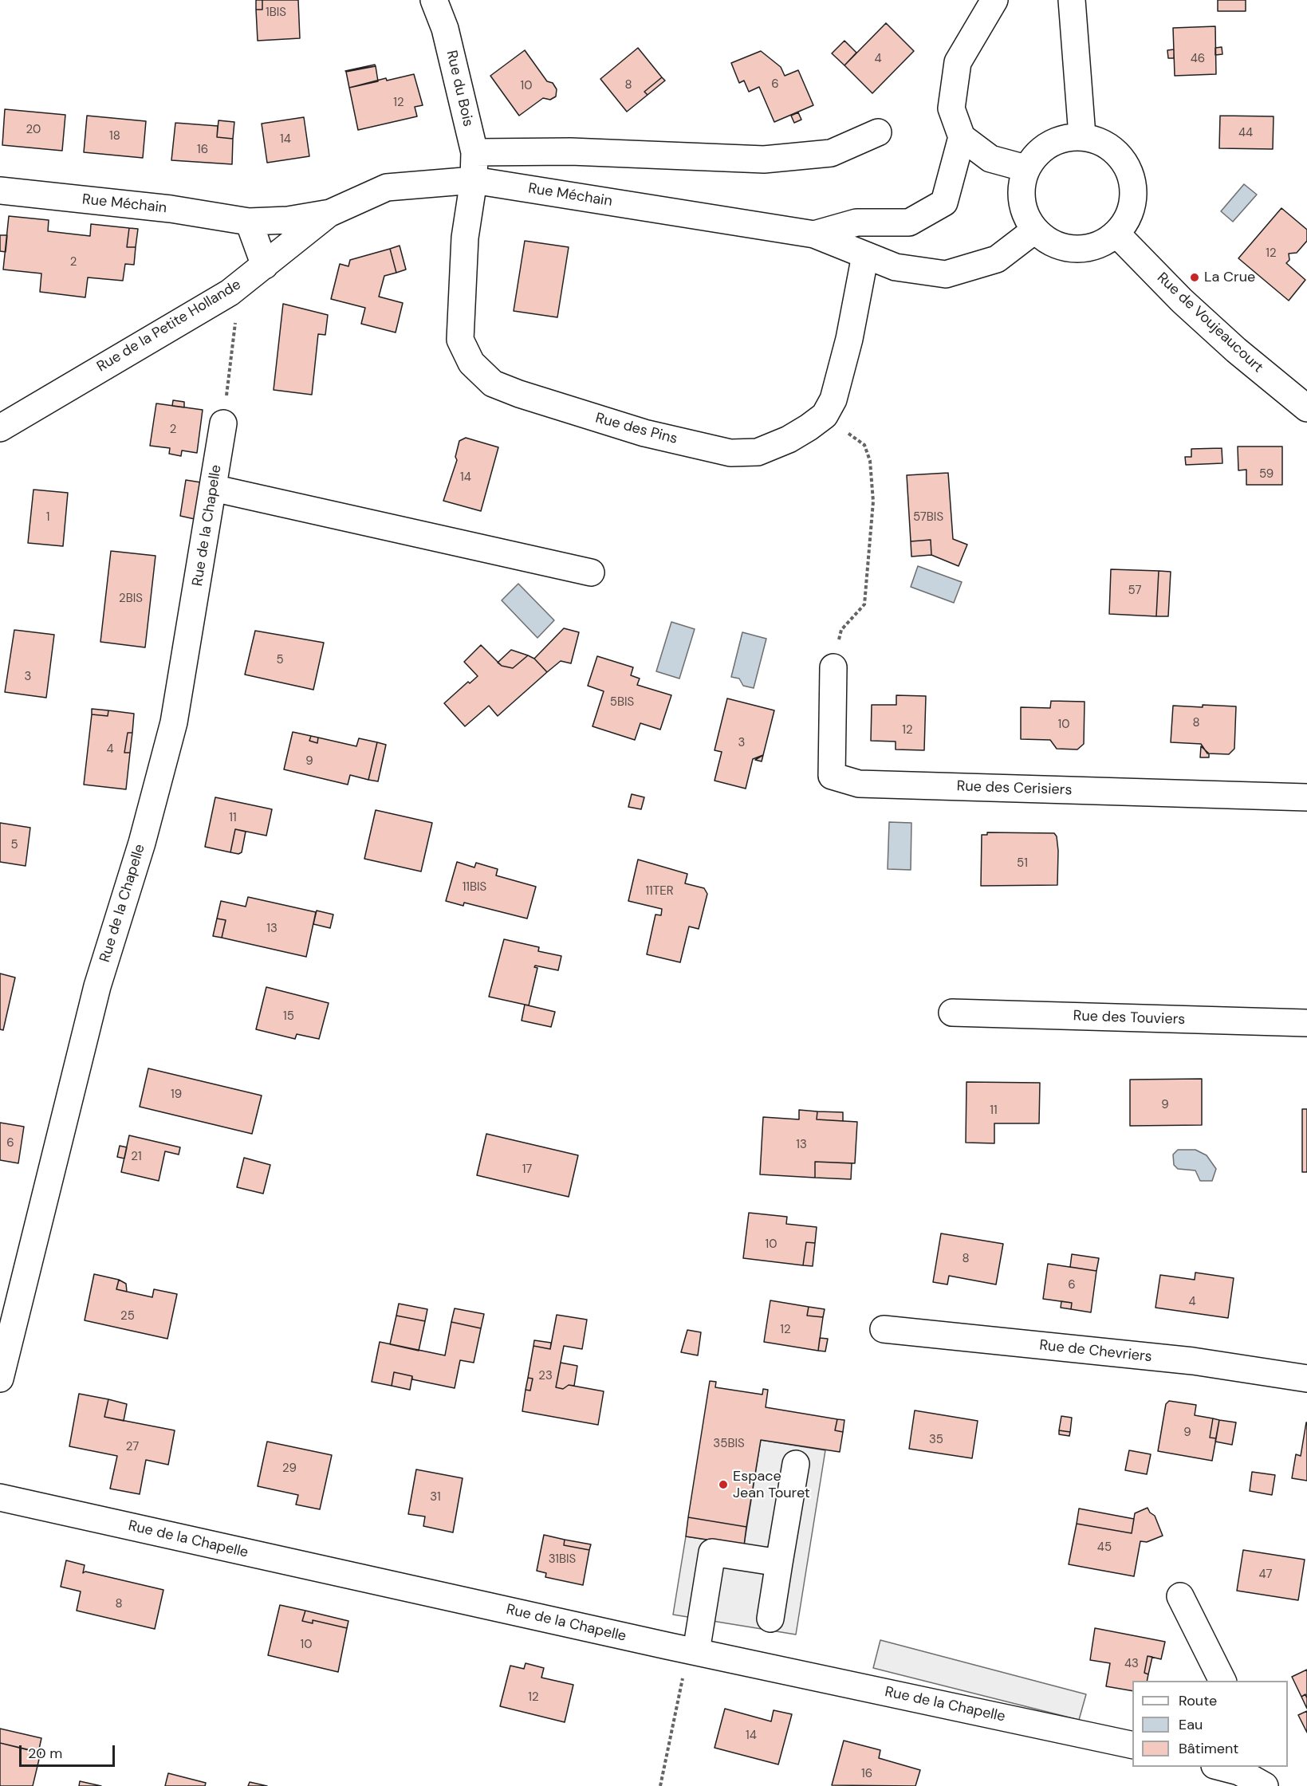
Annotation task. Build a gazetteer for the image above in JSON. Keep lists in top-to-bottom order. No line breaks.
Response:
{"streets":{"street":["Rue du Bois","Rue Méchain","Rue de Voujeaucourt","Rue de la Petite Hollande","Rue des Pins","Rue de la Chapelle","Rue des Cerisiers","Rue des Touviers","Rue de Chevriers"]},"crossings":[["Rue du Bois","Rue Méchain"],["Rue du Bois","Rue des Pins"],["Rue Méchain","Rue de Voujeaucourt"],["Rue Méchain","Rue de la Petite Hollande"],["Rue Méchain","Rue des Pins"]],"places":["La Crue","Espace Jean Touret"],"house_numbers":["1BIS","4","46","6","8","10","12","20","44","18","14","16","12","2","2","59","14","1","57BIS","57","2BIS","5","3","5BIS","8","10","12","3","4","9","11","5","51","11BIS","11TER","13","15","19","9","11","6","13","21","17","10","8","6","4","25","12","23","9","35","35BIS","27","29","31","45","31BIS","47","8","10","43","12","14","16"],"legend":["Route","Eau","Bâtiment"],"scale_bar":"20 m"}
